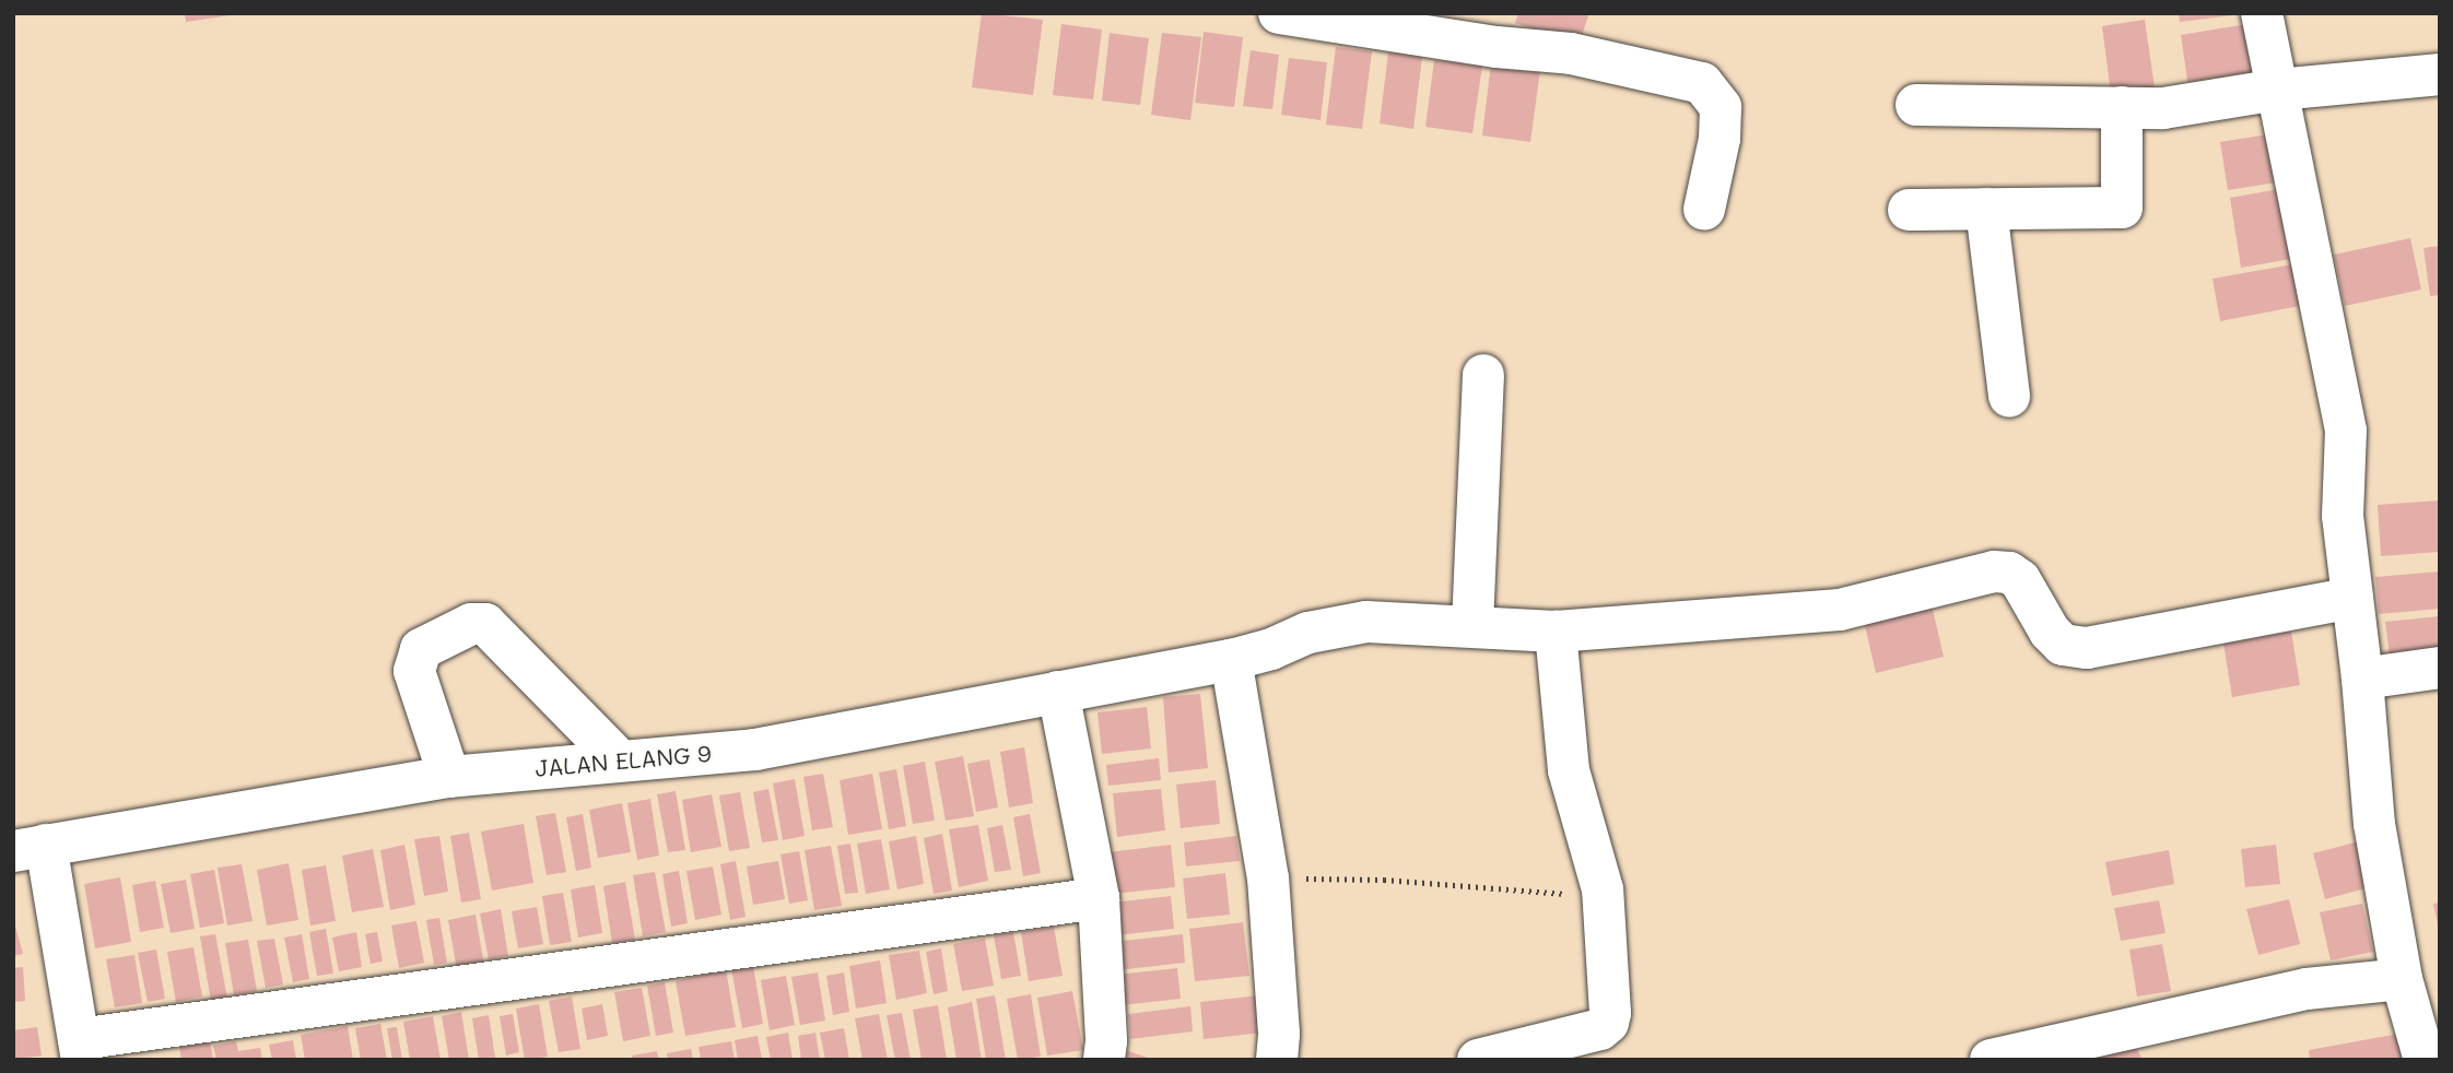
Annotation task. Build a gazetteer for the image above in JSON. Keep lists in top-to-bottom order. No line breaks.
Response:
{"streets":{"street":["JALAN ELANG 9"]}}
